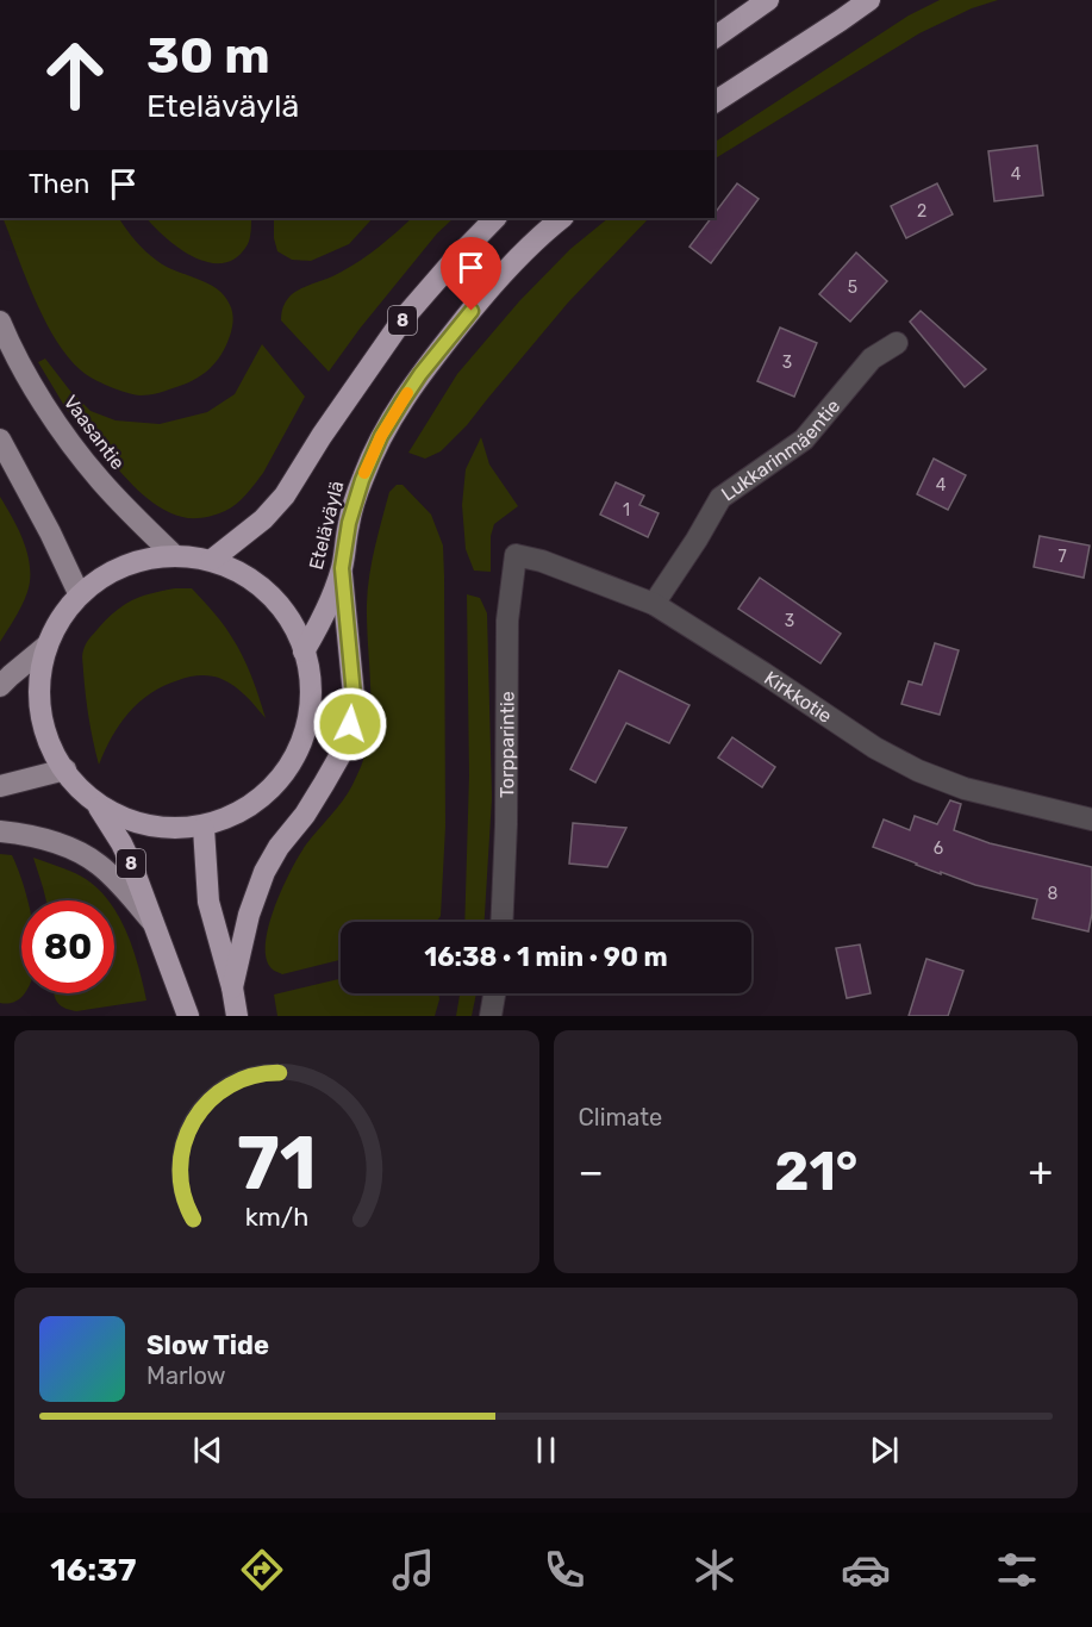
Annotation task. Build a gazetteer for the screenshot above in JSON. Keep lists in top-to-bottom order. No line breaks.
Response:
{"streets":{"highway":["8","Eteläväylä"],"main road":["Vaasantie"],"street":["Lukkarinmäentie","Kirkkotie","Torpparintie"]},"crossings":[["Lukkarinmäentie","Kirkkotie"],["Kirkkotie","Torpparintie"]],"house_numbers":["4","2","5","3","4","1","7","3","6","8"],"page":{"turn":["30 m","Eteläväylä"],"then":"Then","limit":"80","trip":"16:38 · 1 min · 90 m","tile":"Climate","heat":["−","21°","+"],"song":["Slow Tide","Marlow"],"tabs":"16:37","gauge":["71","km/h"]}}
